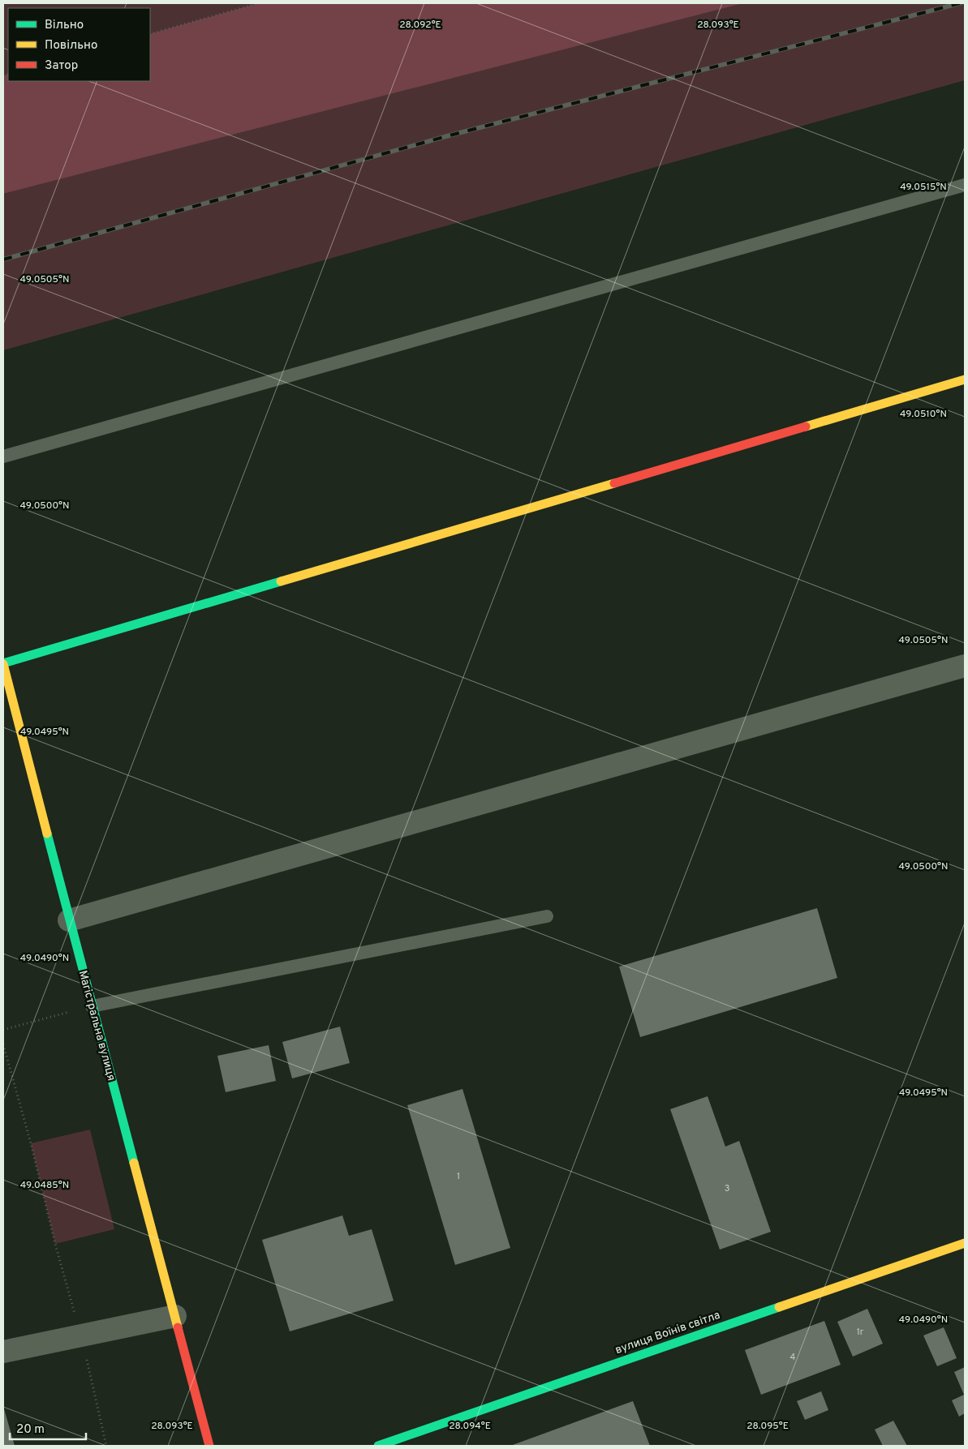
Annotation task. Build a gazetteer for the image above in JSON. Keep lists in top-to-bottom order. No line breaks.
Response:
{"streets":{"street":["Магістральна вулиця","вулиця Воїнів світла"]},"house_numbers":["1","3","1г","4"],"legend":["Вільно","Повільно","Затор"],"scale_bar":"20 m","coordinates":["28.092°E","28.093°E","49.0515°N","49.0505°N","49.0510°N","49.0500°N","49.0495°N","49.0490°N","49.0485°N","28.094°E","28.095°E"]}
